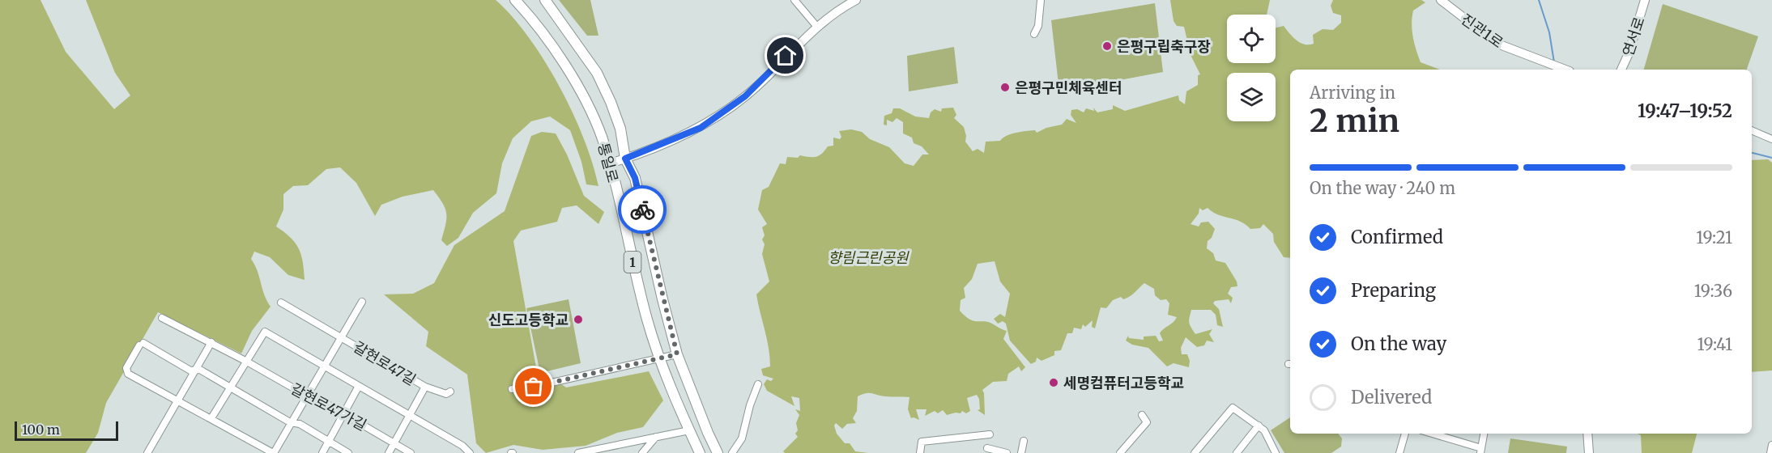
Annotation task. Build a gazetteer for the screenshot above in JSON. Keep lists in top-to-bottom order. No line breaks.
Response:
{"streets":{"main road":["진관1로","연서로","통일로","1"],"street":["갈현로47길","갈현로47가길"]},"crossings":[["갈현로47길","갈현로47가길"]],"parks":["향림근린공원"],"places":["은평구립축구장","은평구민체육센터","신도고등학교","세명컴퓨터고등학교"],"scale_bar":"100 m","page":{"heading":["2 min","Arriving in","19:47–19:52"],"bar":"On the way · 240 m","list":[["Confirmed","19:21"],["Preparing","19:36"],["On the way","19:41"],"Delivered"],"scale":"100 m"}}
